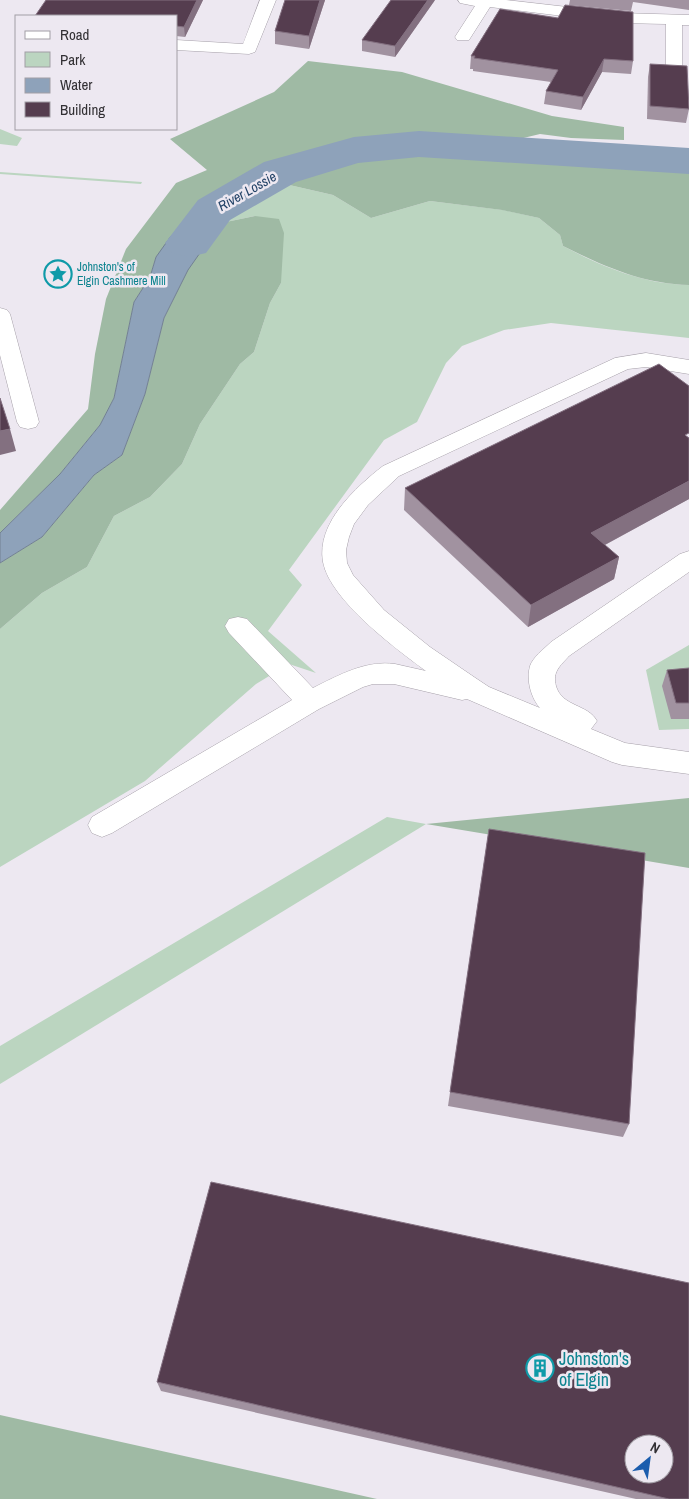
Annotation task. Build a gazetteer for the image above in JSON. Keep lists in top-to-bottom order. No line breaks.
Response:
{"water":["River Lossie"],"places":{"place":["Johnston's of Elgin Cashmere Mill"],"building":["Johnston's of Elgin"]},"legend":["Road","Park","Water","Building"],"north":"top right"}
